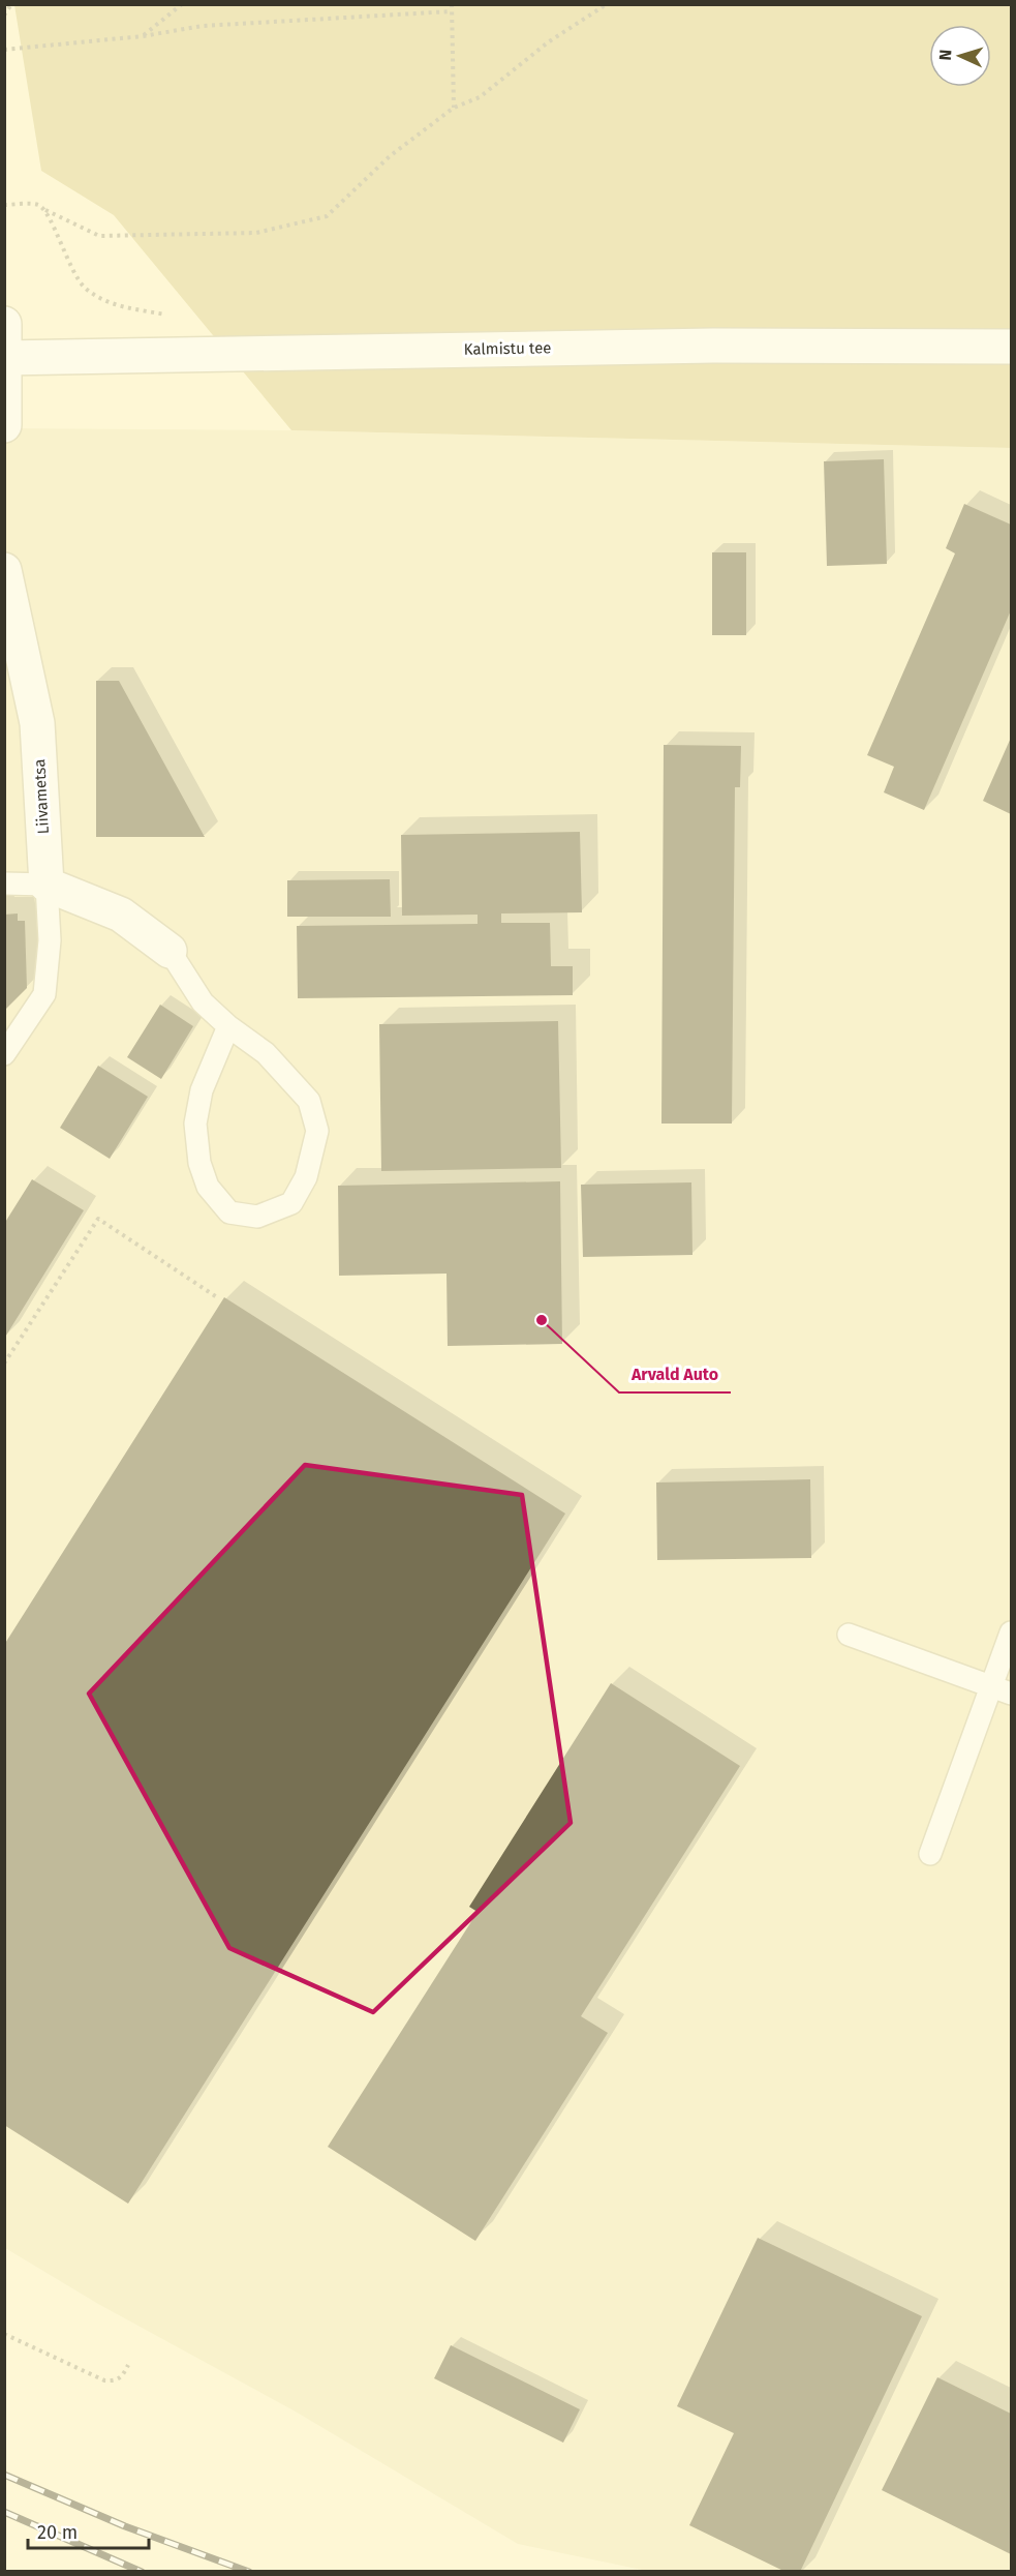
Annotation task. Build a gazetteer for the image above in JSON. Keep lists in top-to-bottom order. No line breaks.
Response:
{"streets":{"street":["Kalmistu tee","Liivametsa"]},"places":["Arvald Auto"],"scale_bar":"20 m","north":"left"}
